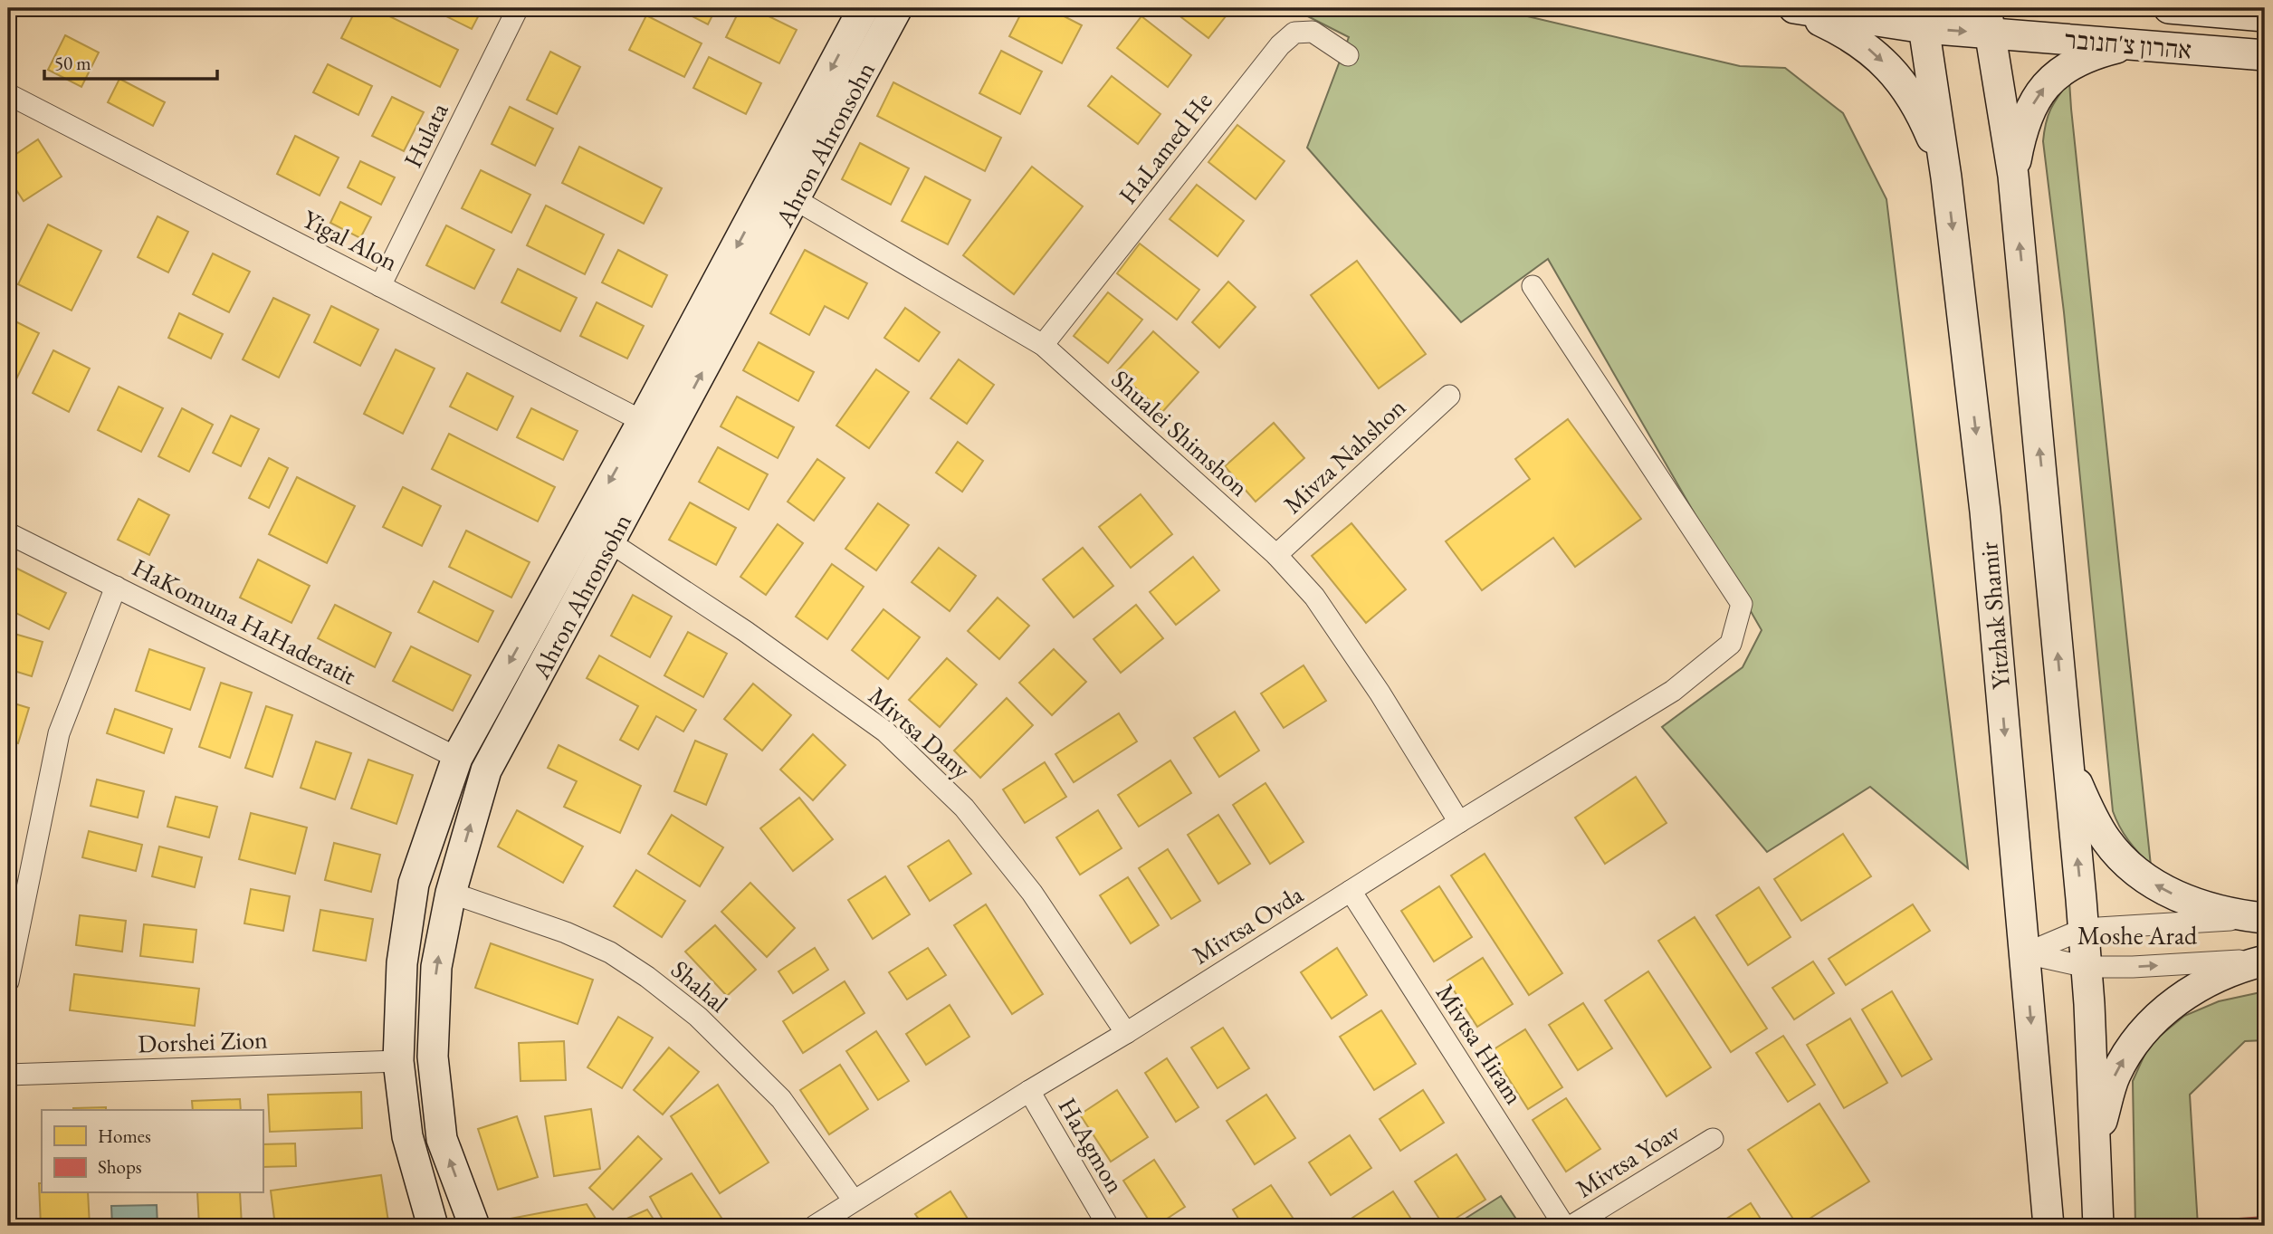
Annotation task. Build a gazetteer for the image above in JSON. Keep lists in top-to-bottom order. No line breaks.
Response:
{"streets":{"main road":["אהרון צ'חנובר","Ahron Ahronsohn","Yitzhak Shamir"],"street":["Hulata","HaLamed He","Yigal Alon","Shualei Shimshon","Mivza Nahshon","HaKomuna HaHaderatit","Mivtsa Dany","Mivtsa Ovda","Moshe Arad","Shahal","Dorshei Zion","Mivtsa Hiram","HaAgmon","Mivtsa Yoav"]},"crossings":[["אהרון צ'חנובר","Yitzhak Shamir"],["Hulata","Yigal Alon"],["Ahron Ahronsohn","Yigal Alon"],["Ahron Ahronsohn","Shualei Shimshon"],["Ahron Ahronsohn","HaKomuna HaHaderatit"],["Ahron Ahronsohn","Mivtsa Dany"],["Ahron Ahronsohn","Shahal"],["Ahron Ahronsohn","Dorshei Zion"],["HaLamed He","Shualei Shimshon"],["Shualei Shimshon","Mivza Nahshon"],["Shualei Shimshon","Mivtsa Ovda"],["Yitzhak Shamir","Moshe Arad"],["Mivtsa Dany","Mivtsa Ovda"],["Mivtsa Ovda","Shahal"],["Mivtsa Ovda","Mivtsa Hiram"],["Mivtsa Ovda","HaAgmon"]],"legend":["Homes","Shops"],"scale_bar":"50 m"}
